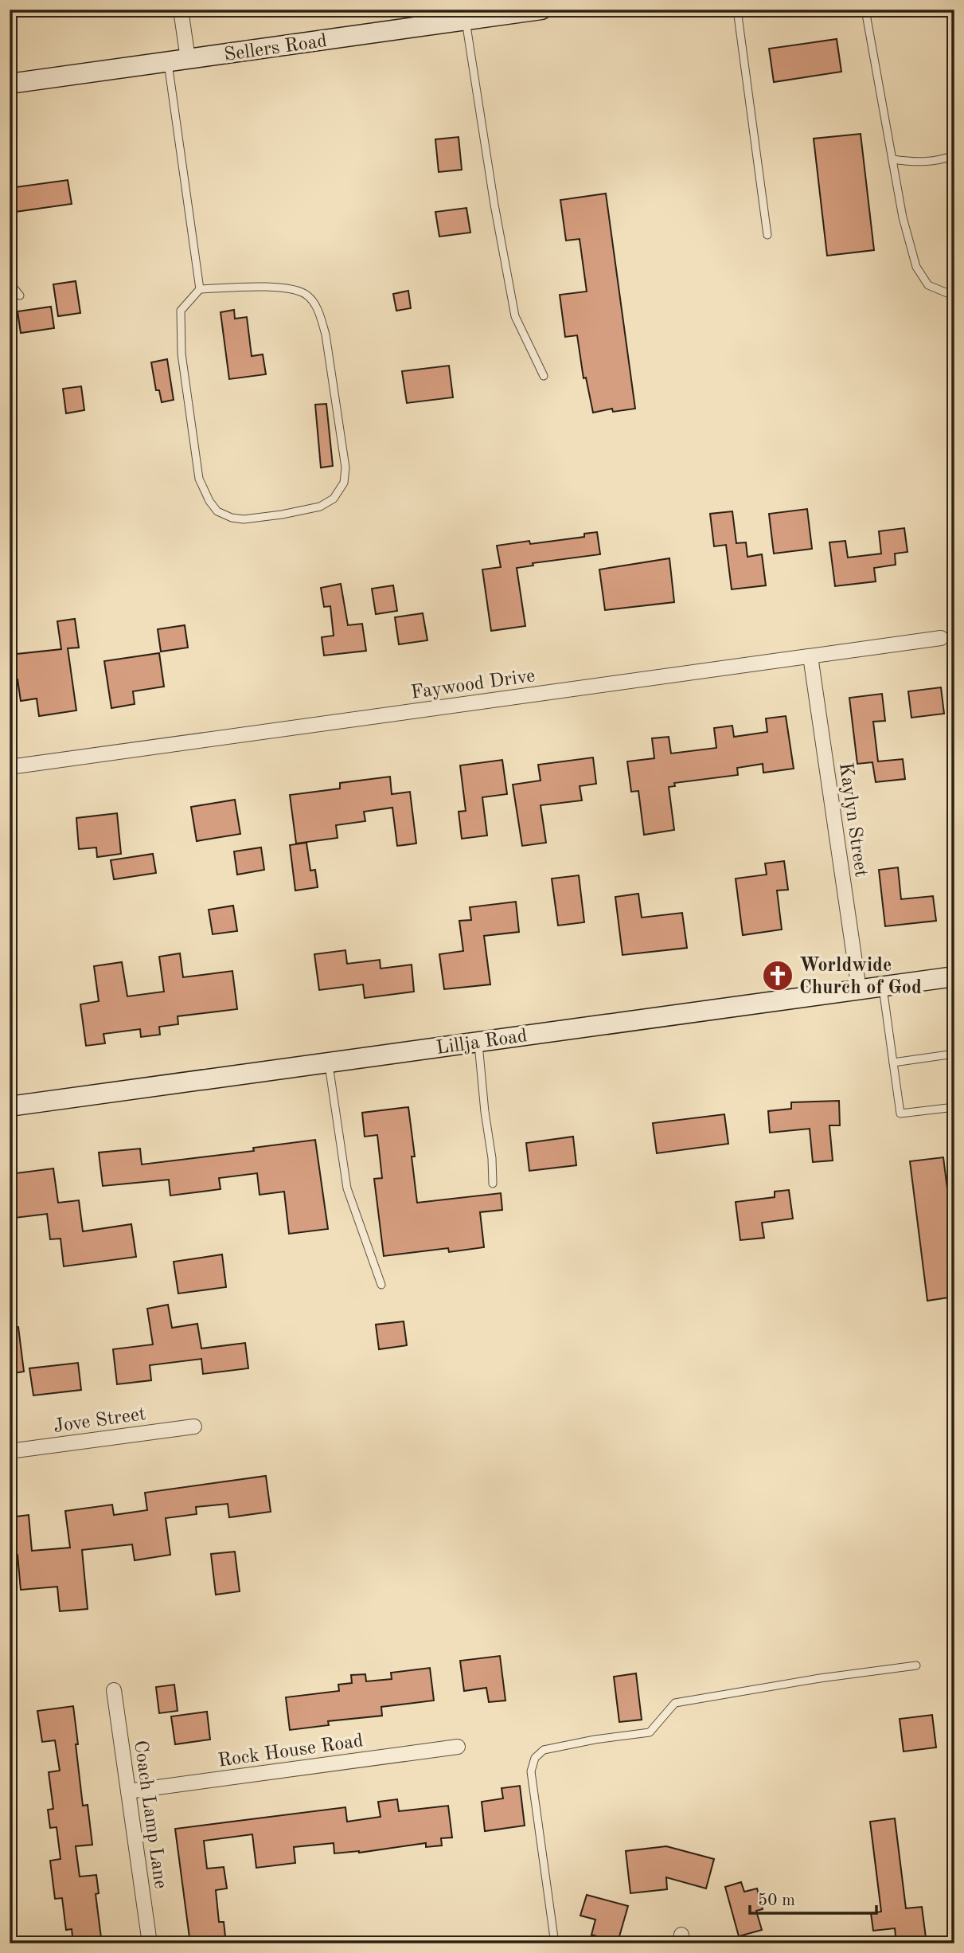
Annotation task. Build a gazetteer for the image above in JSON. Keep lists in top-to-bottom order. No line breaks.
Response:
{"streets":{"street":["Sellers Road","Faywood Drive","Kaylyn Street","Lillja Road","Jove Street","Rock House Road","Coach Lamp Lane"]},"crossings":[["Faywood Drive","Kaylyn Street"],["Kaylyn Street","Lillja Road"],["Rock House Road","Coach Lamp Lane"]],"places":{"church":["Worldwide Church of God"]},"scale_bar":"50 m"}
